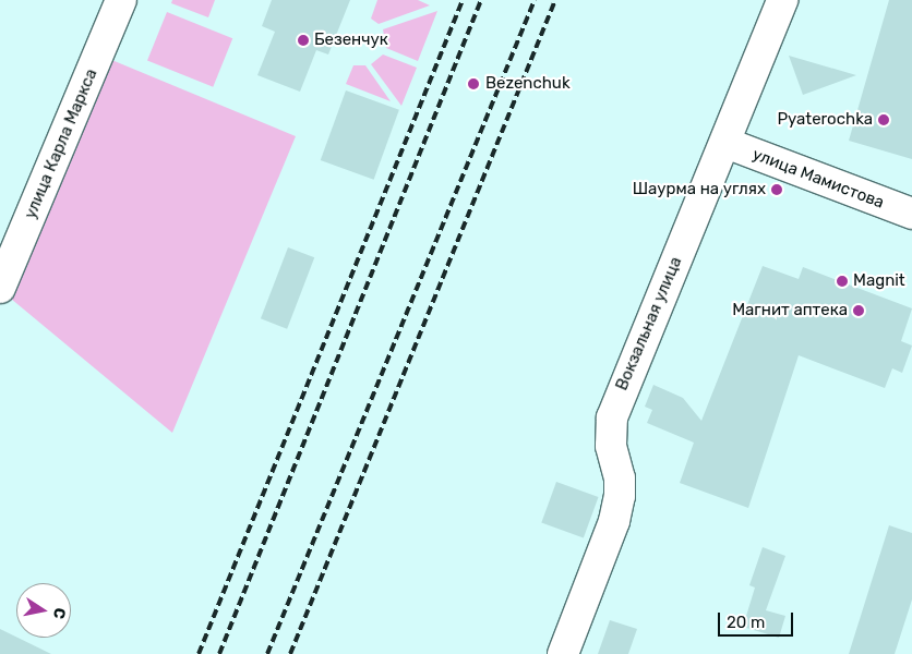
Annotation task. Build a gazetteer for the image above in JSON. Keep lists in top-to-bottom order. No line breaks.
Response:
{"streets":{"street":["улица Карла Маркса","улица Мамистова","Вокзальная улица"]},"crossings":[["улица Мамистова","Вокзальная улица"]],"places":["Безенчук","Bezenchuk","Pyaterochka","Шаурма на углях","Magnit","Магнит аптека"],"scale_bar":"20 m","north":"right"}
